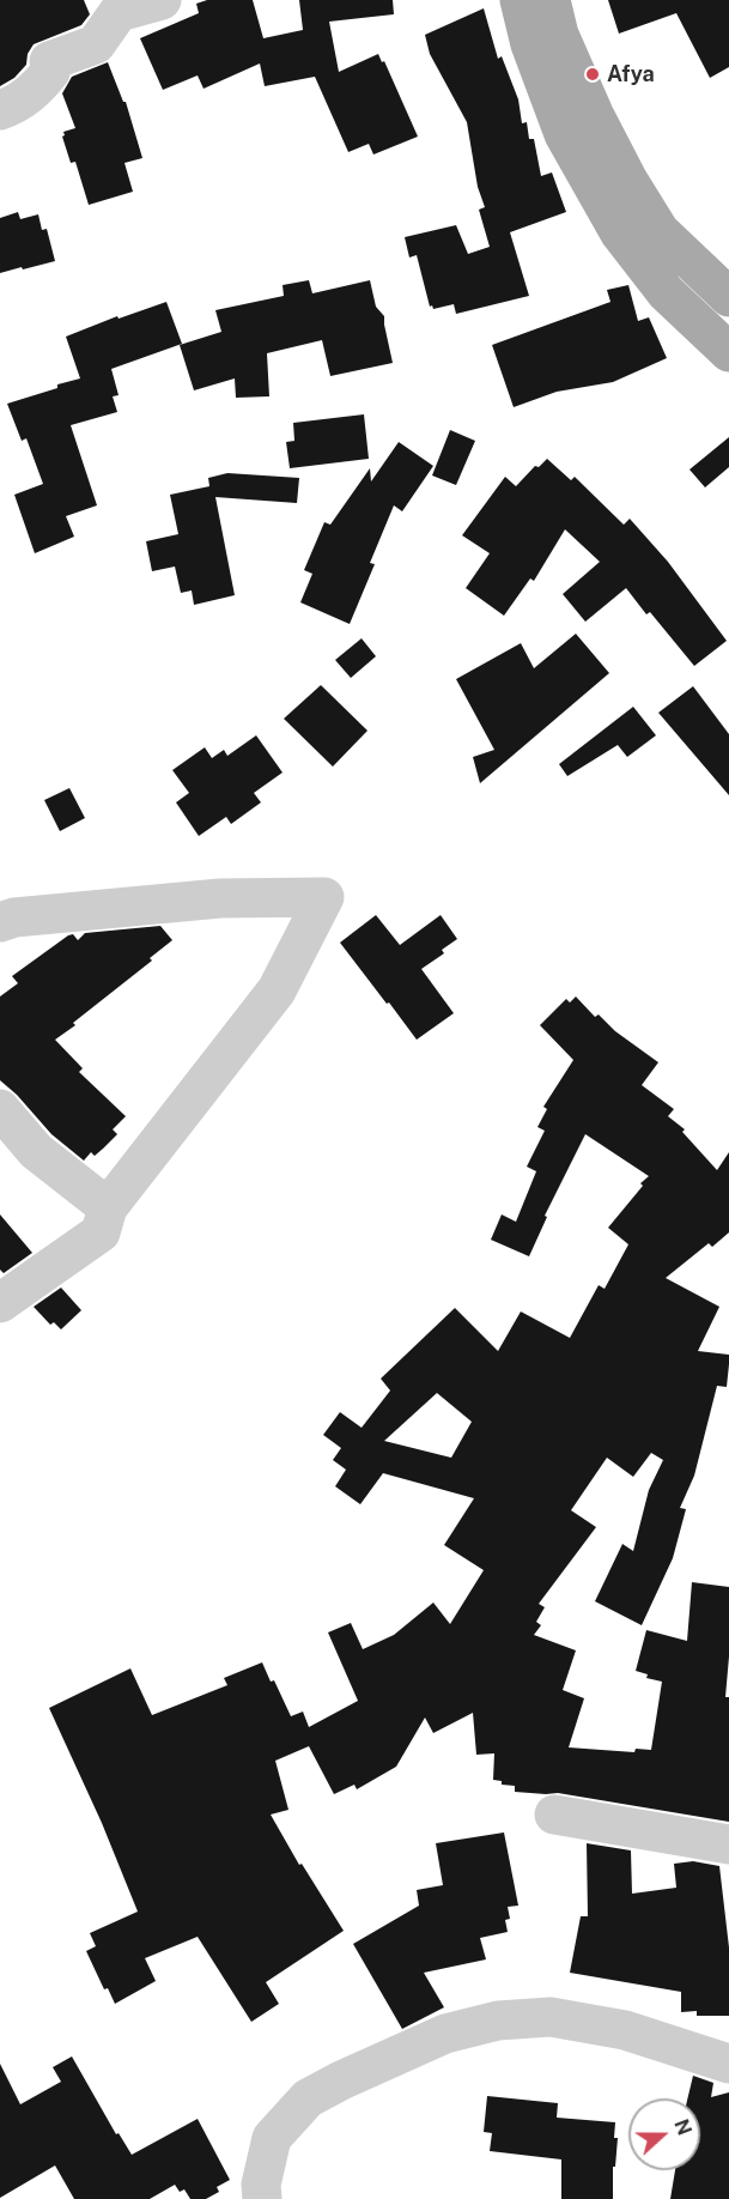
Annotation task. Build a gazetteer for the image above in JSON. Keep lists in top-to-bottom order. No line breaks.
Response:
{"places":["Afya"],"north":"right"}
